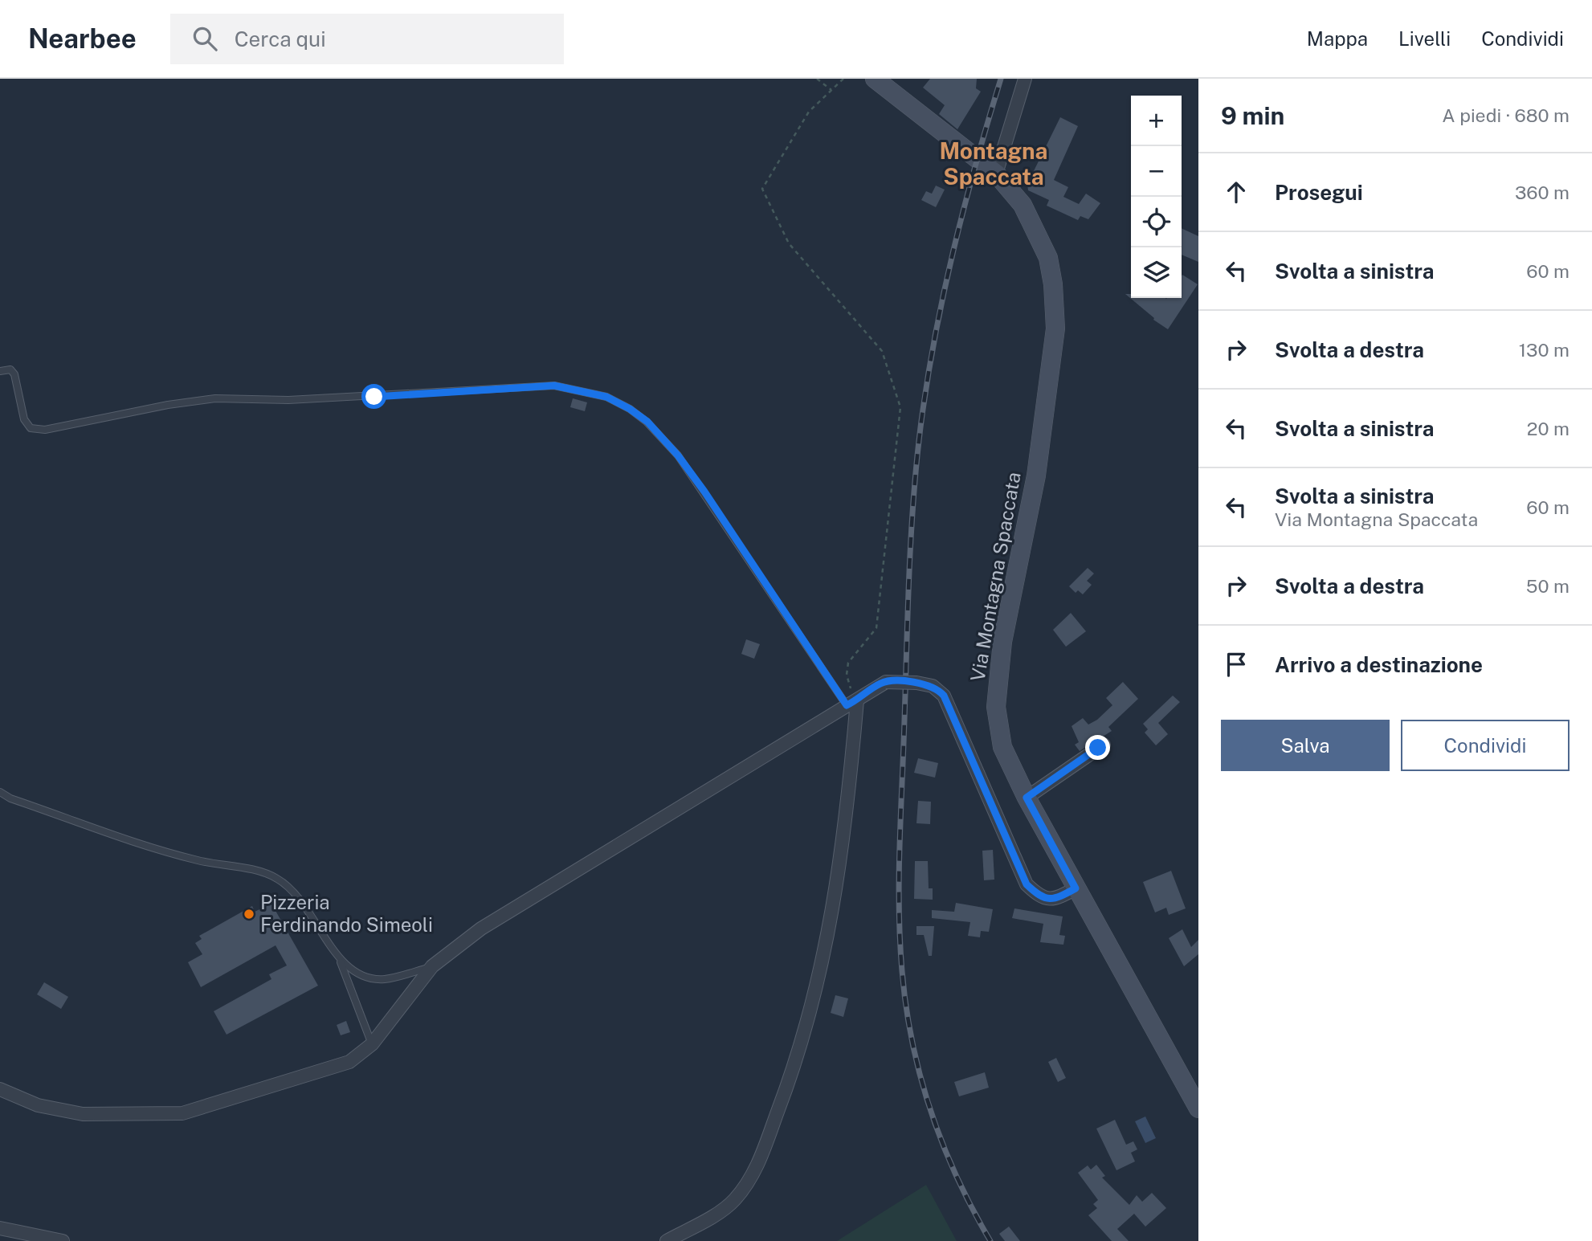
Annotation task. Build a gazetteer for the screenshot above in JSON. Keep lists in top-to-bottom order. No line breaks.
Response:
{"streets":{"main road":["Via Montagna Spaccata"]},"districts":["Montagna Spaccata"],"places":["Pizzeria Ferdinando Simeoli"],"page":{"header":"Nearbee","search":"Cerca qui","nav":["Mappa","Livelli","Condividi"],"heading":["9 min","A piedi · 680 m"],"map_buttons":["+","−"],"list":[["Prosegui","360 m"],["Svolta a sinistra","60 m"],["Svolta a destra","130 m"],["Svolta a sinistra","20 m"],["Svolta a sinistra","Via Montagna Spaccata","60 m"],["Svolta a destra","50 m"],"Arrivo a destinazione"],"buttons":["Salva","Condividi"]}}
